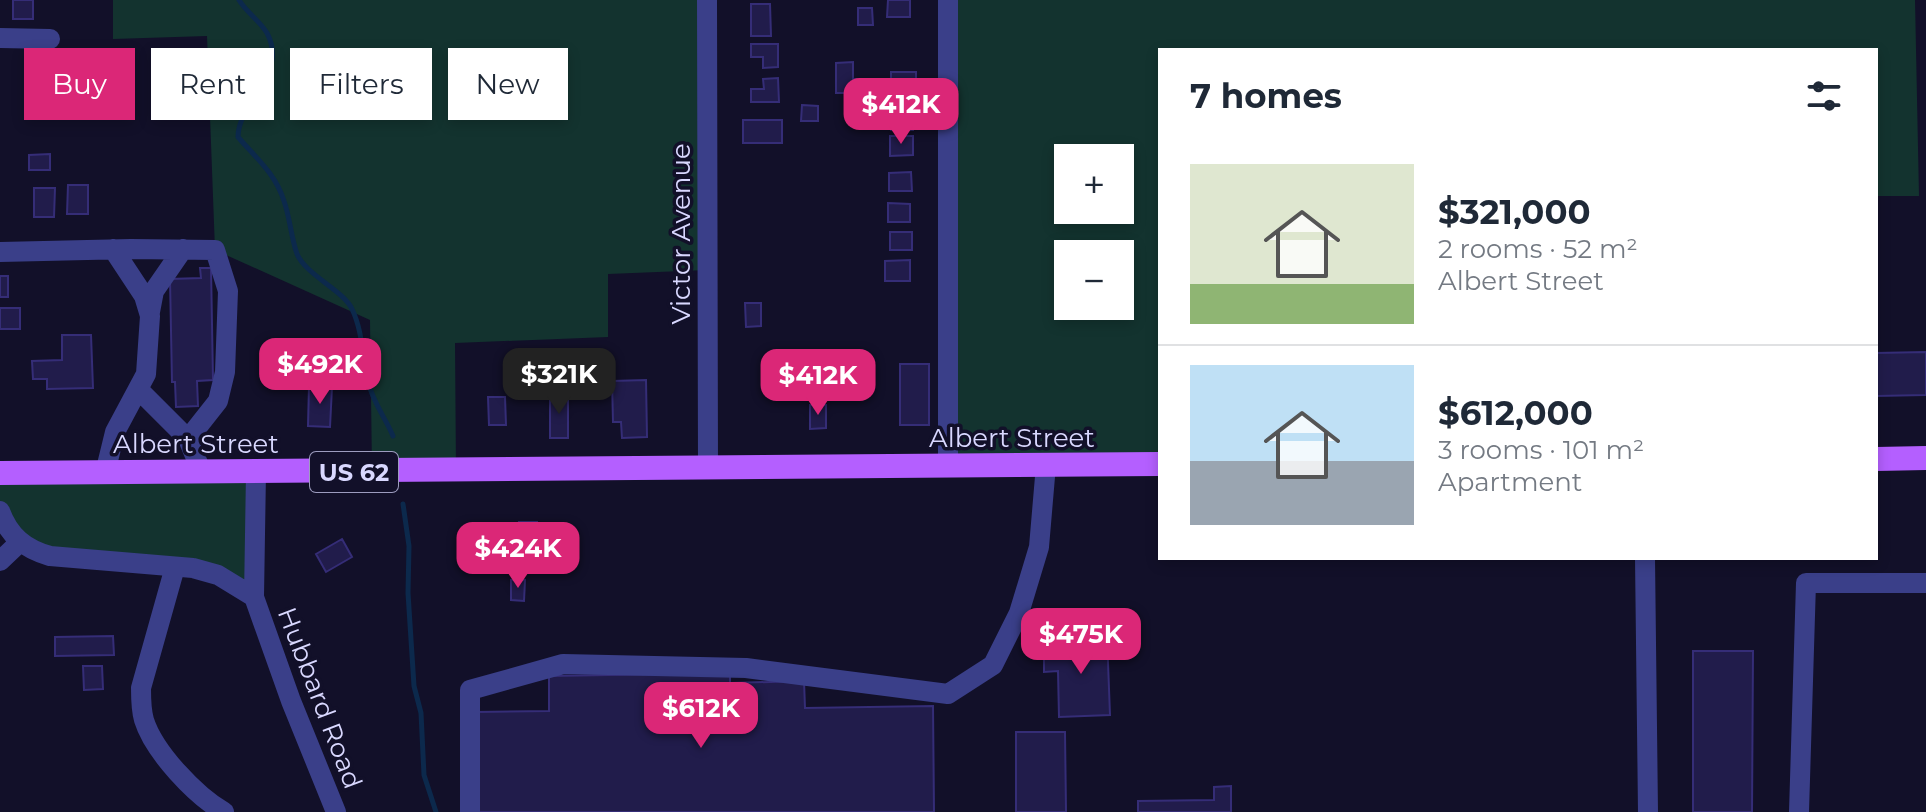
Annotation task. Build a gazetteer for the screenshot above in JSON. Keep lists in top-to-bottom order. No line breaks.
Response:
{"streets":{"main road":["Albert Street","US 62"],"street":["Victor Avenue","Hubbard Road"]},"crossings":[["Victor Avenue","Albert Street"]],"page":{"chip":["Buy","Rent","Filters","New"],"heading":"7 homes","price":["$412K","$492K","$321K","$412K","$424K","$475K","$612K"],"map_buttons":["+","−"],"list":[{"name":"$321,000","note":"2 rooms · 52 m² · Albert Street"},{"name":"$612,000","note":"3 rooms · 101 m² · Apartment"}]}}
